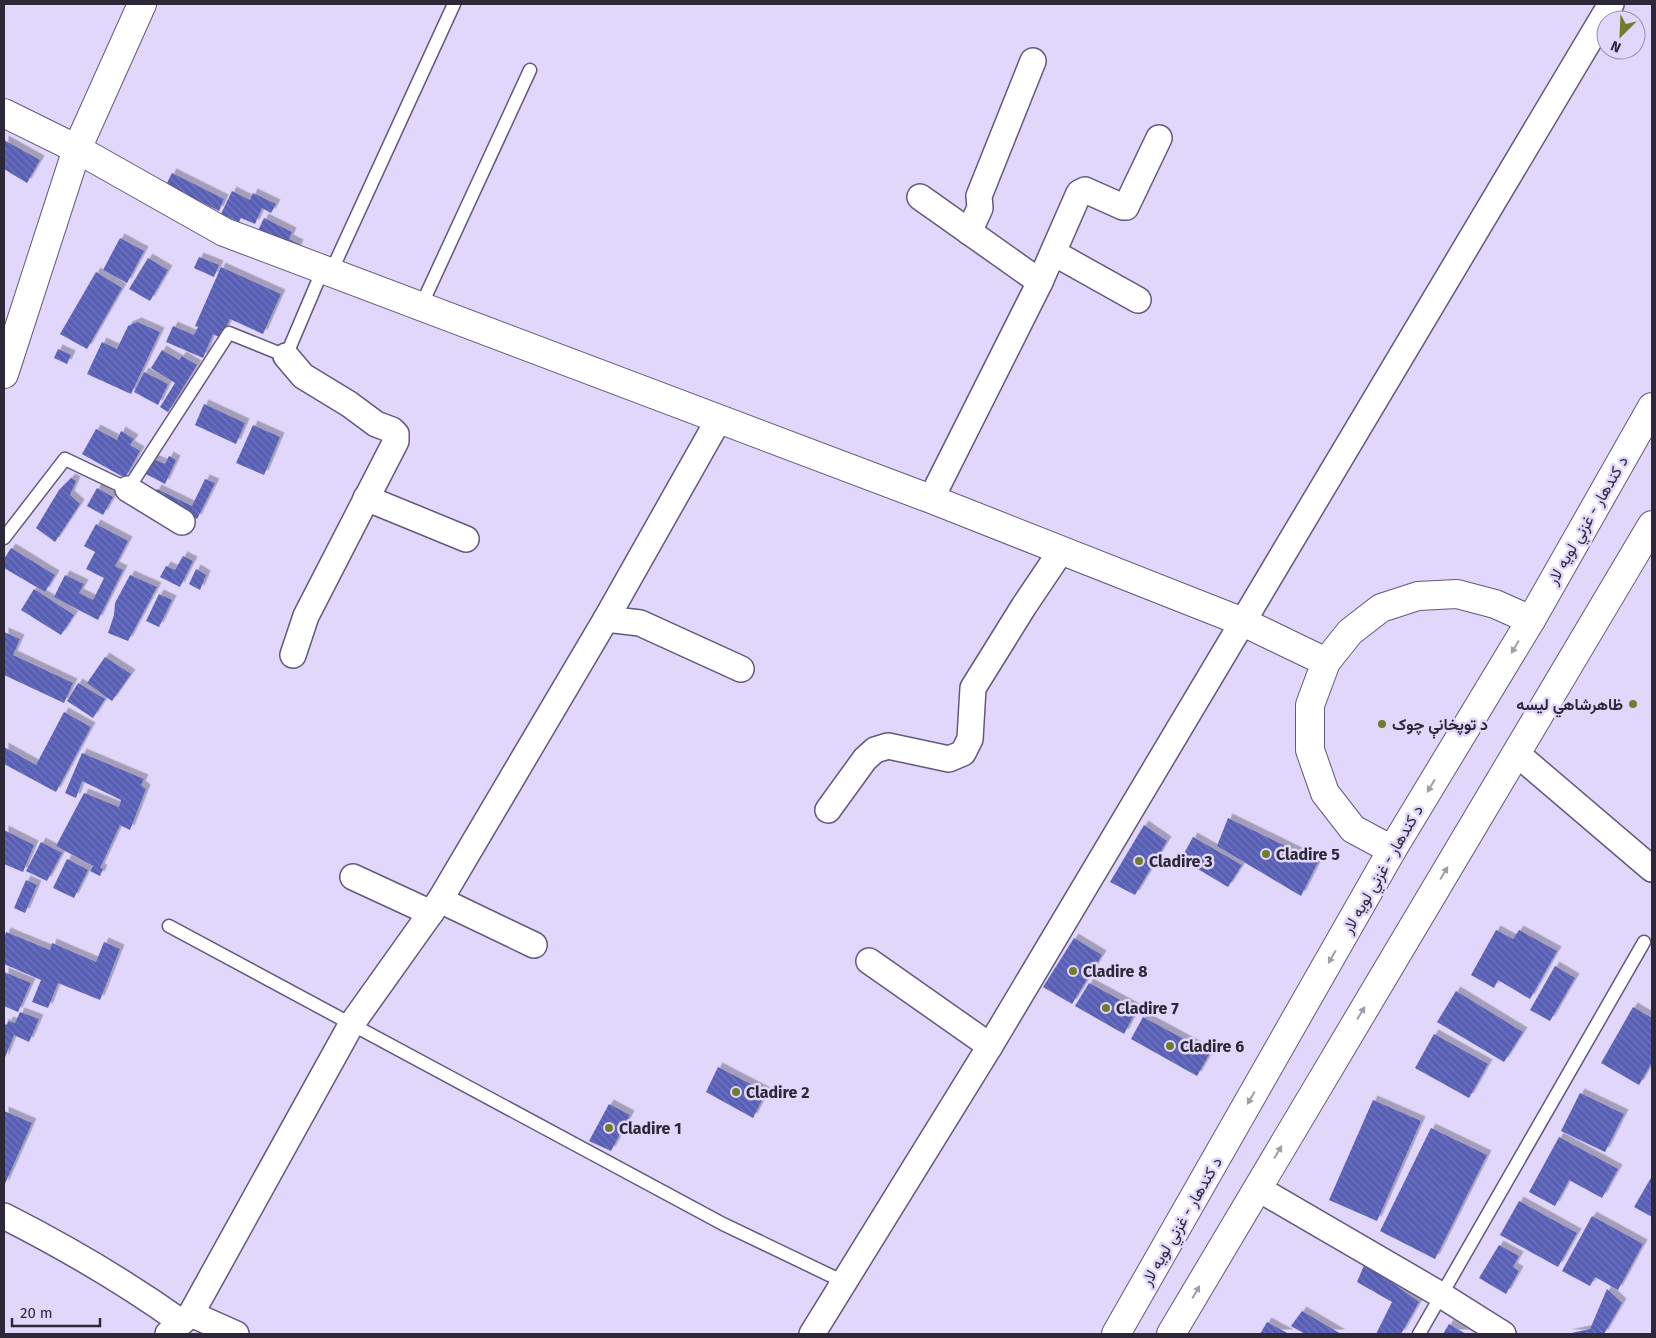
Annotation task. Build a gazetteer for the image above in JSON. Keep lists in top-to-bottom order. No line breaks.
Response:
{"streets":{"main road":["د کندهار - غزني لويه لار"]},"places":["ظاهرشاهي لیسه","د توپخانې چوک","Cladire 5","Cladire 3","Cladire 8","Cladire 7","Cladire 6","Cladire 2","Cladire 1"],"scale_bar":"20 m","north":"bottom left"}
